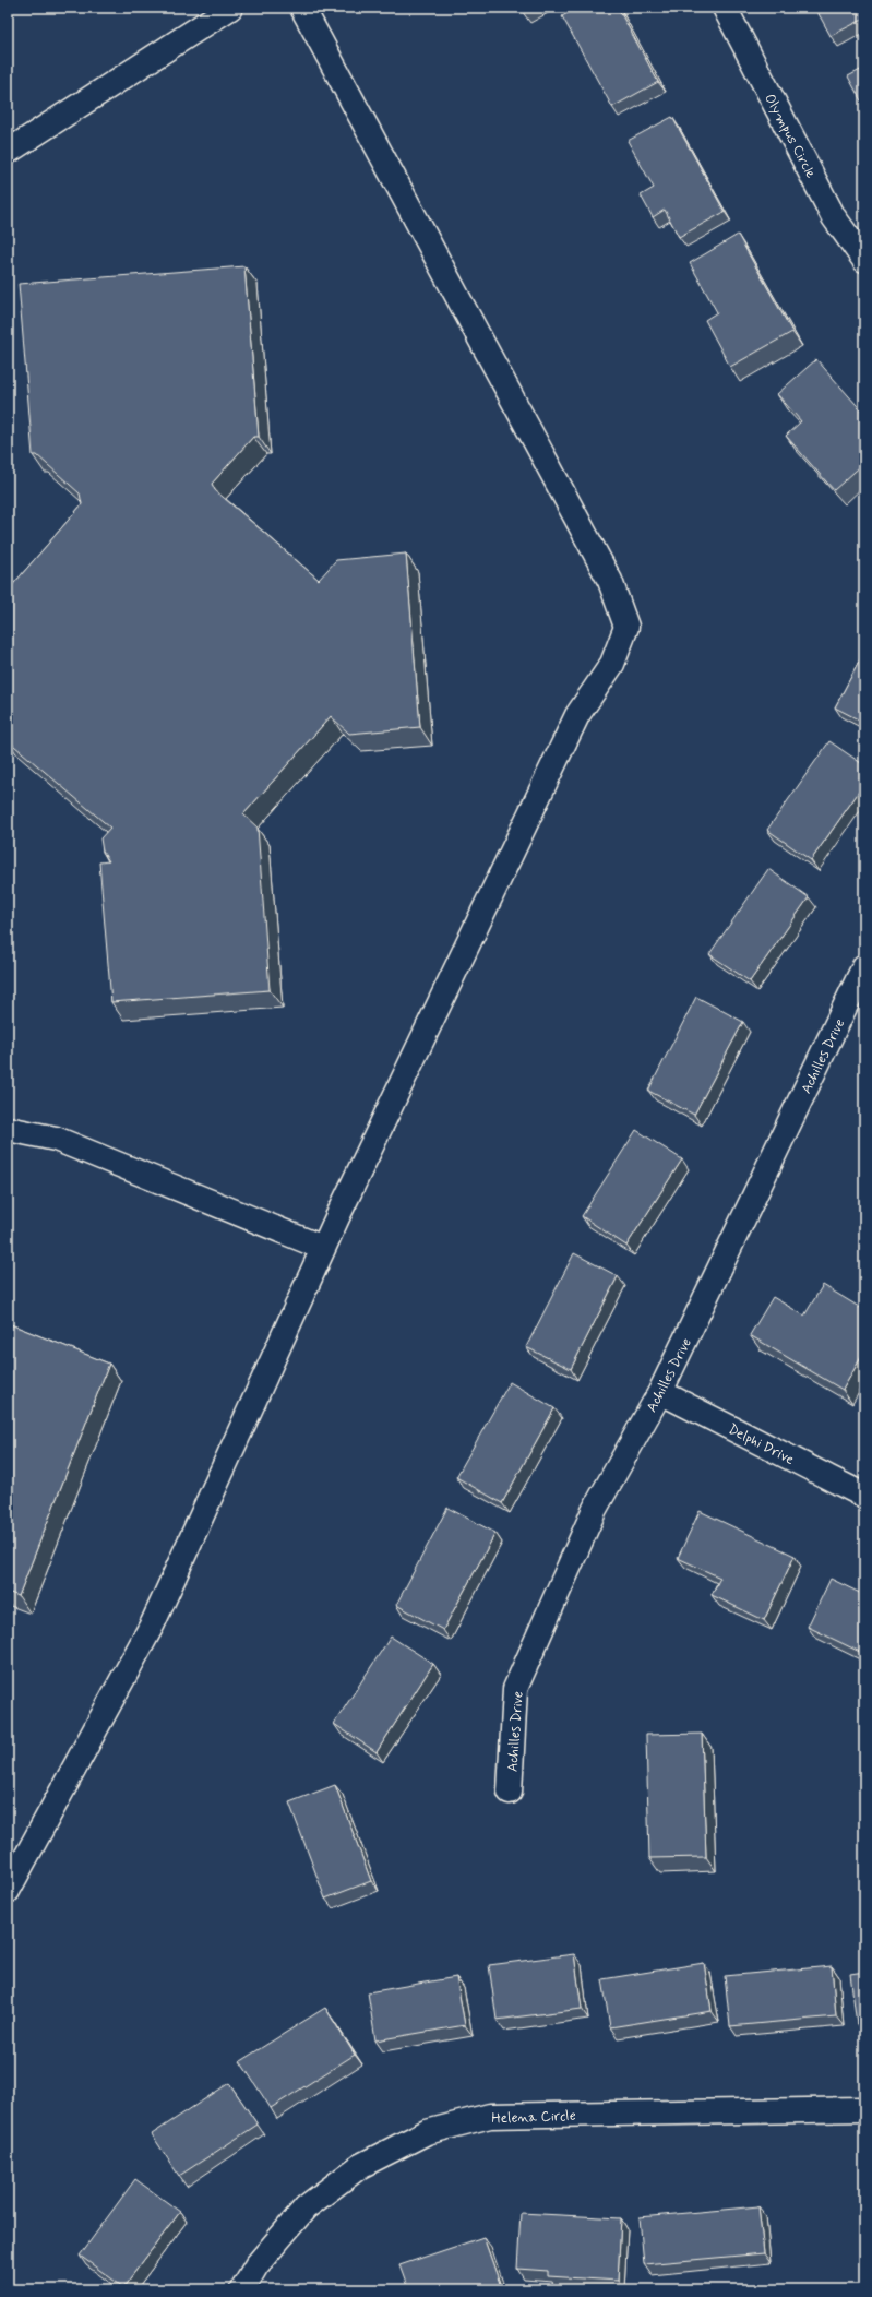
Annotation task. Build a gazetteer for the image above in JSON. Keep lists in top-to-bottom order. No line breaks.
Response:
{"streets":{"street":["Olympus Circle","Achilles Drive","Delphi Drive","Helena Circle"]},"crossings":[["Achilles Drive","Delphi Drive"]]}
